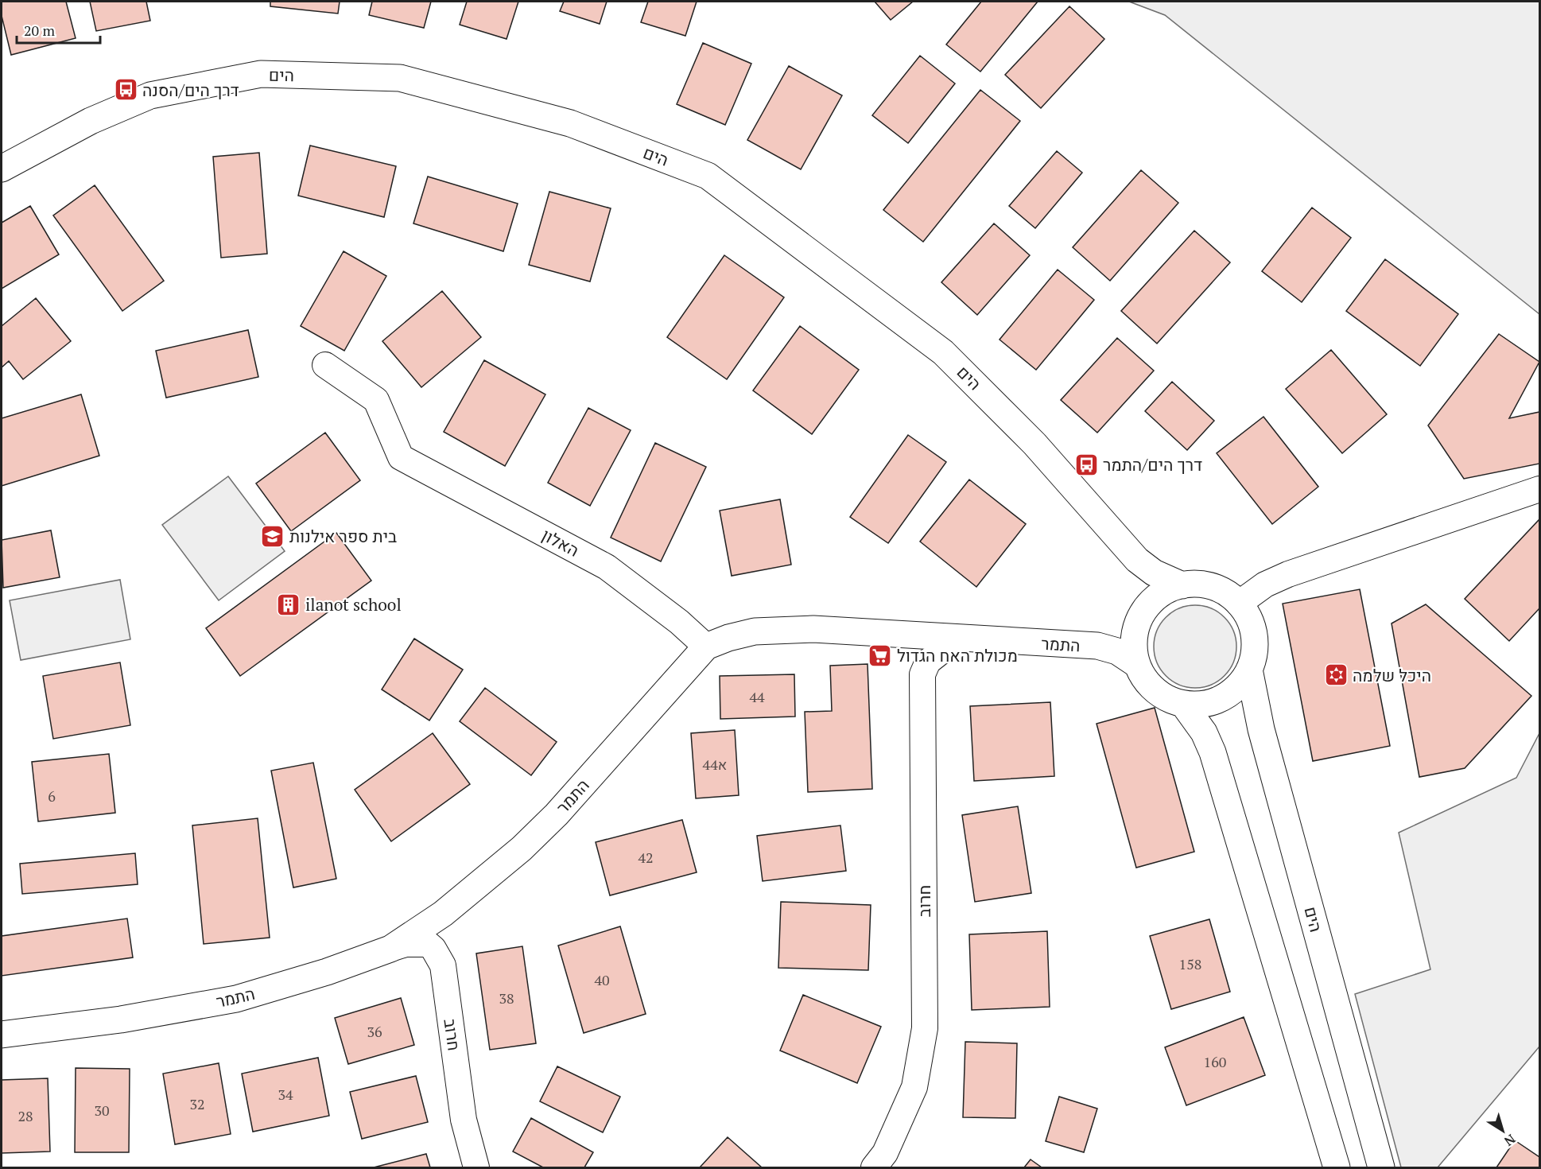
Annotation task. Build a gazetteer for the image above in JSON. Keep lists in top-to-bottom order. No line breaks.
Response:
{"streets":{"main road":["הים","התמר"],"street":["האלון","חרוב"]},"crossings":[["הים","התמר"],["האלון","התמר"],["התמר","חרוב"]],"places":{"bus stop":["דרך הים/הסנה","דרך הים/התמר"],"school or university":["בית ספר אילנות"],"building":["ilanot school"],"supermarket":["מכולת האח הגדול"],"synagogue":["היכל שלמה"]},"house_numbers":["44","44א","6","42","158","40","38","36","160","34","32","30","28"],"scale_bar":"20 m","north":"bottom right"}
